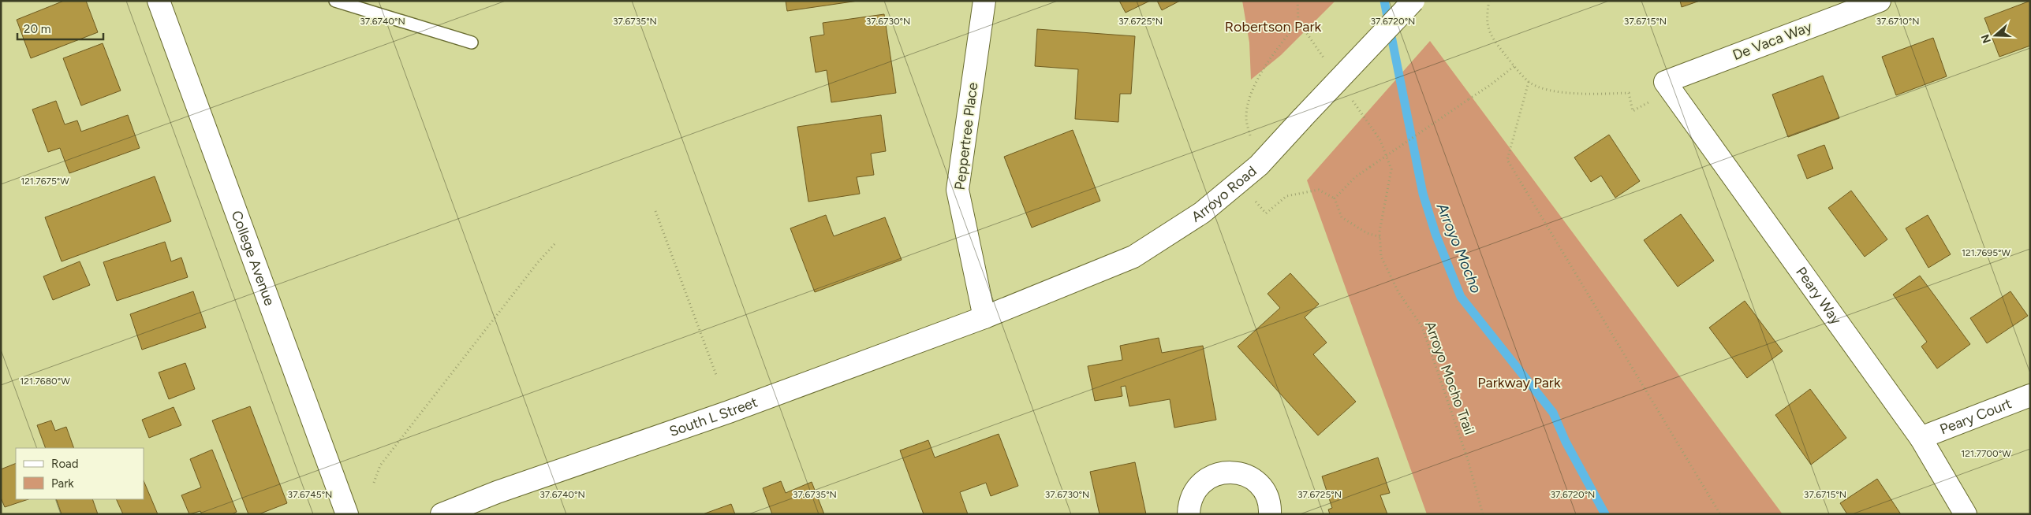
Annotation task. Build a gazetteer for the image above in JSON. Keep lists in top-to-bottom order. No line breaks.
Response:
{"streets":{"street":["De Vaca Way","Peppertree Place","Arroyo Road","College Avenue","Peary Way","South L Street","Peary Court"],"path":["Arroyo Mocho Trail"]},"crossings":[["De Vaca Way","Peary Way"],["Peppertree Place","Arroyo Road"],["Peppertree Place","South L Street"],["Arroyo Road","South L Street"],["Peary Way","Peary Court"]],"water":["Arroyo Mocho"],"parks":["Robertson Park","Parkway Park"],"legend":["Road","Park"],"scale_bar":"20 m","north":"left","coordinates":["37.6730°N","37.6725°N","37.6720°N","37.6710°N","37.6740°N","37.6735°N","37.6715°N","121.7675°W","121.7695°W","121.7680°W","121.7700°W","37.6745°N"]}
